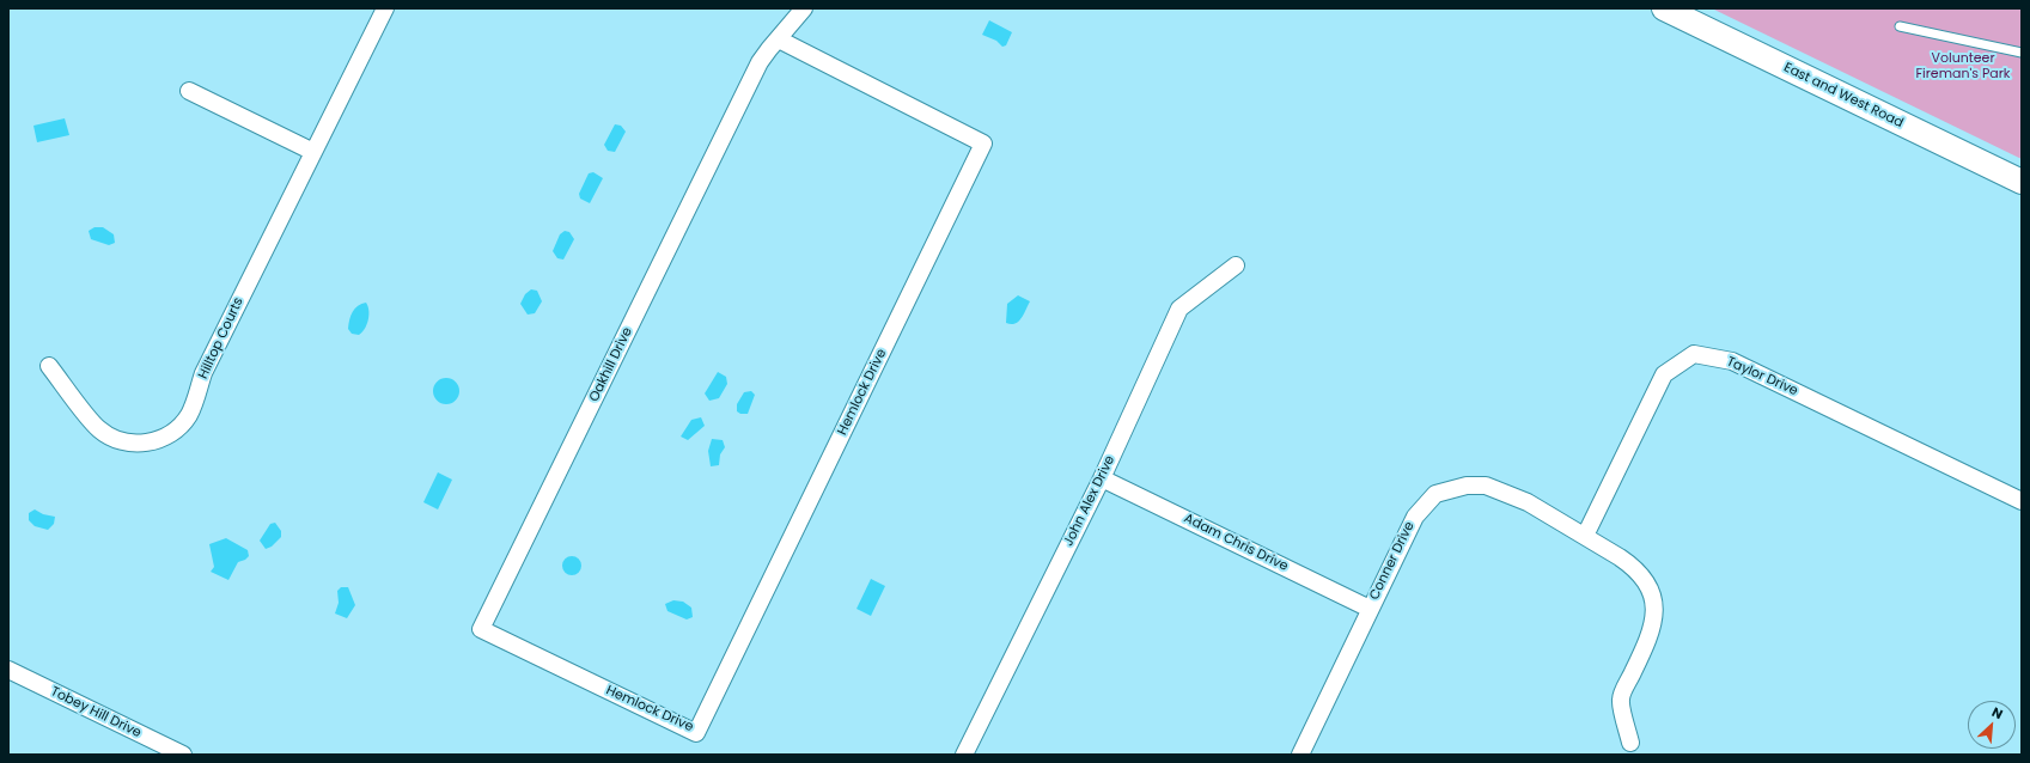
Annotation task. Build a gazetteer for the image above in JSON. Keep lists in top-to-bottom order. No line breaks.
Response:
{"streets":{"street":["East and West Road","Hilltop Courts","Oakhill Drive","Taylor Drive","Hemlock Drive","John Alex Drive","Adam Chris Drive","Conner Drive","Tobey Hill Drive"]},"crossings":[["Oakhill Drive","Hemlock Drive"],["Taylor Drive","Conner Drive"],["John Alex Drive","Adam Chris Drive"],["Adam Chris Drive","Conner Drive"]],"parks":["Volunteer Fireman's Park"],"north":"top right"}
